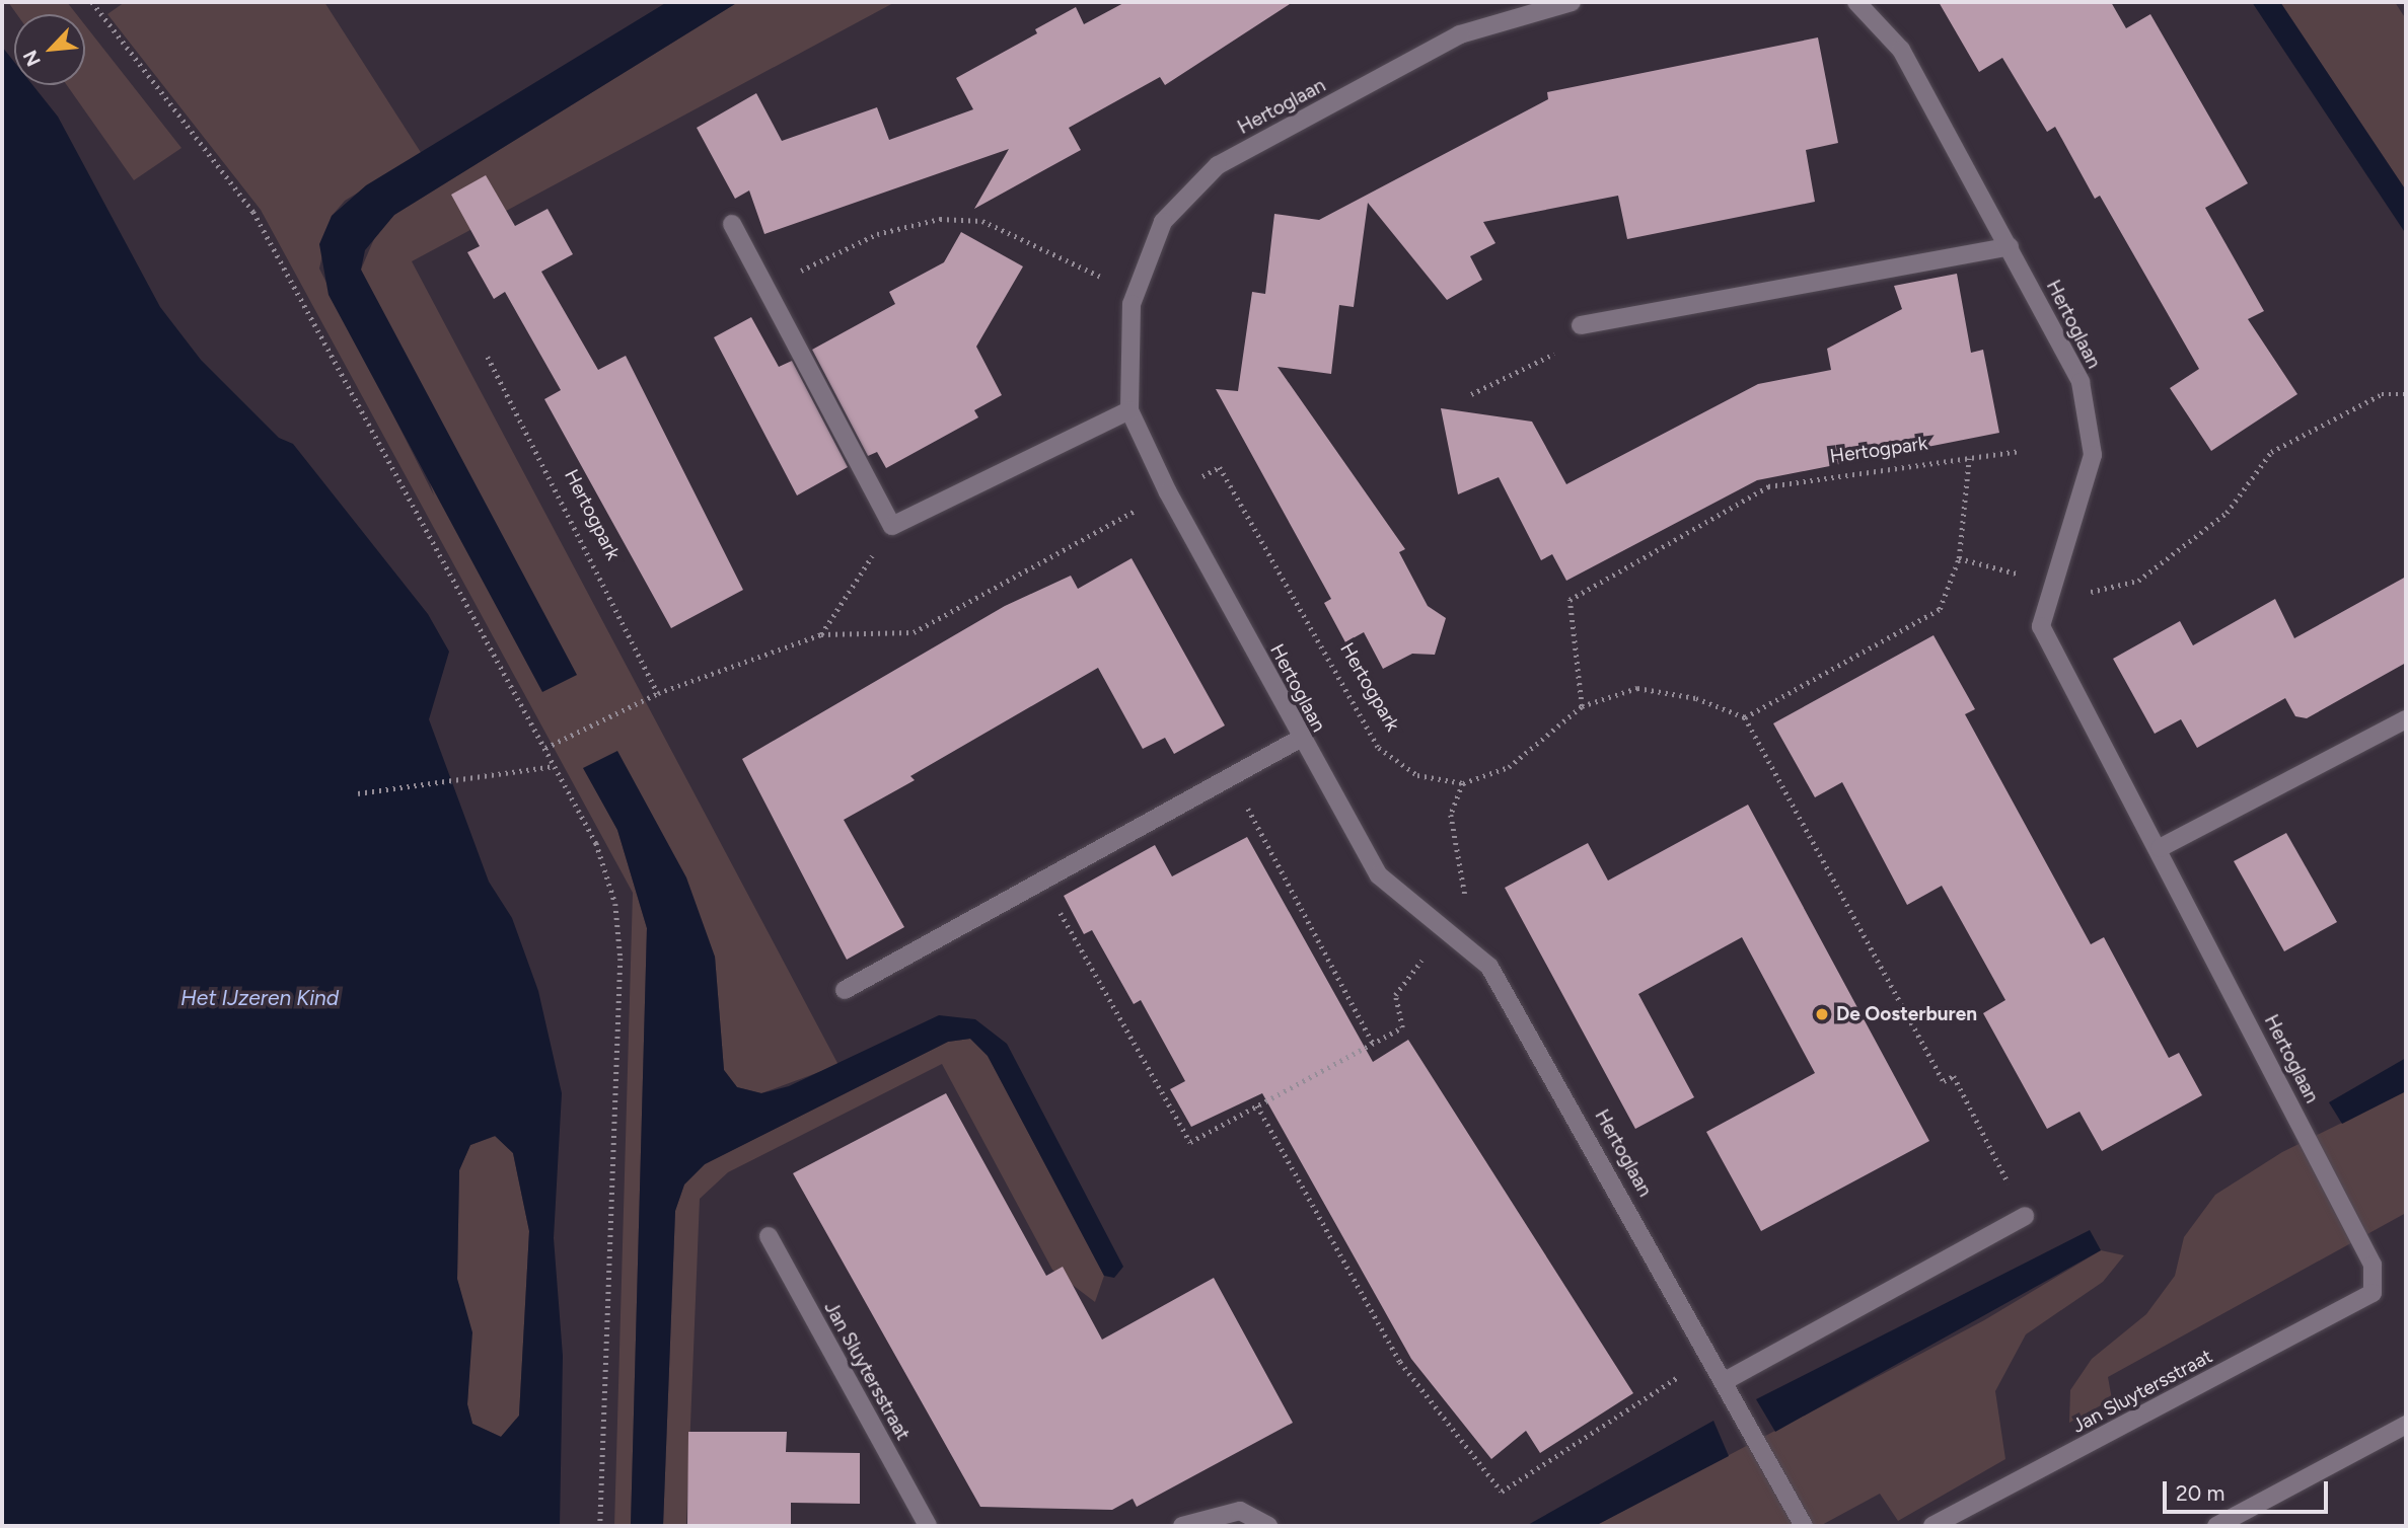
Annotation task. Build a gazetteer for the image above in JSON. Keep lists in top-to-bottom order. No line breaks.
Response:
{"streets":{"street":["Hertoglaan","Jan Sluytersstraat"],"path":["Hertogpark"]},"crossings":[["Hertoglaan","Hertogpark"],["Hertoglaan","Jan Sluytersstraat"]],"water":["Het IJzeren Kind"],"places":["De Oosterburen"],"scale_bar":"20 m","north":"bottom left"}
